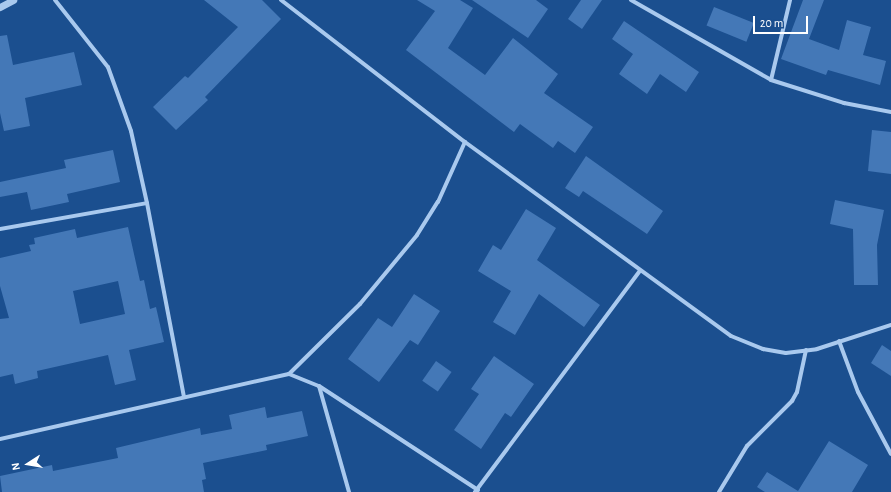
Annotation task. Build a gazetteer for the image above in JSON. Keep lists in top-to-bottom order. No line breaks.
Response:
{"scale_bar":"20 m","north":"left"}
